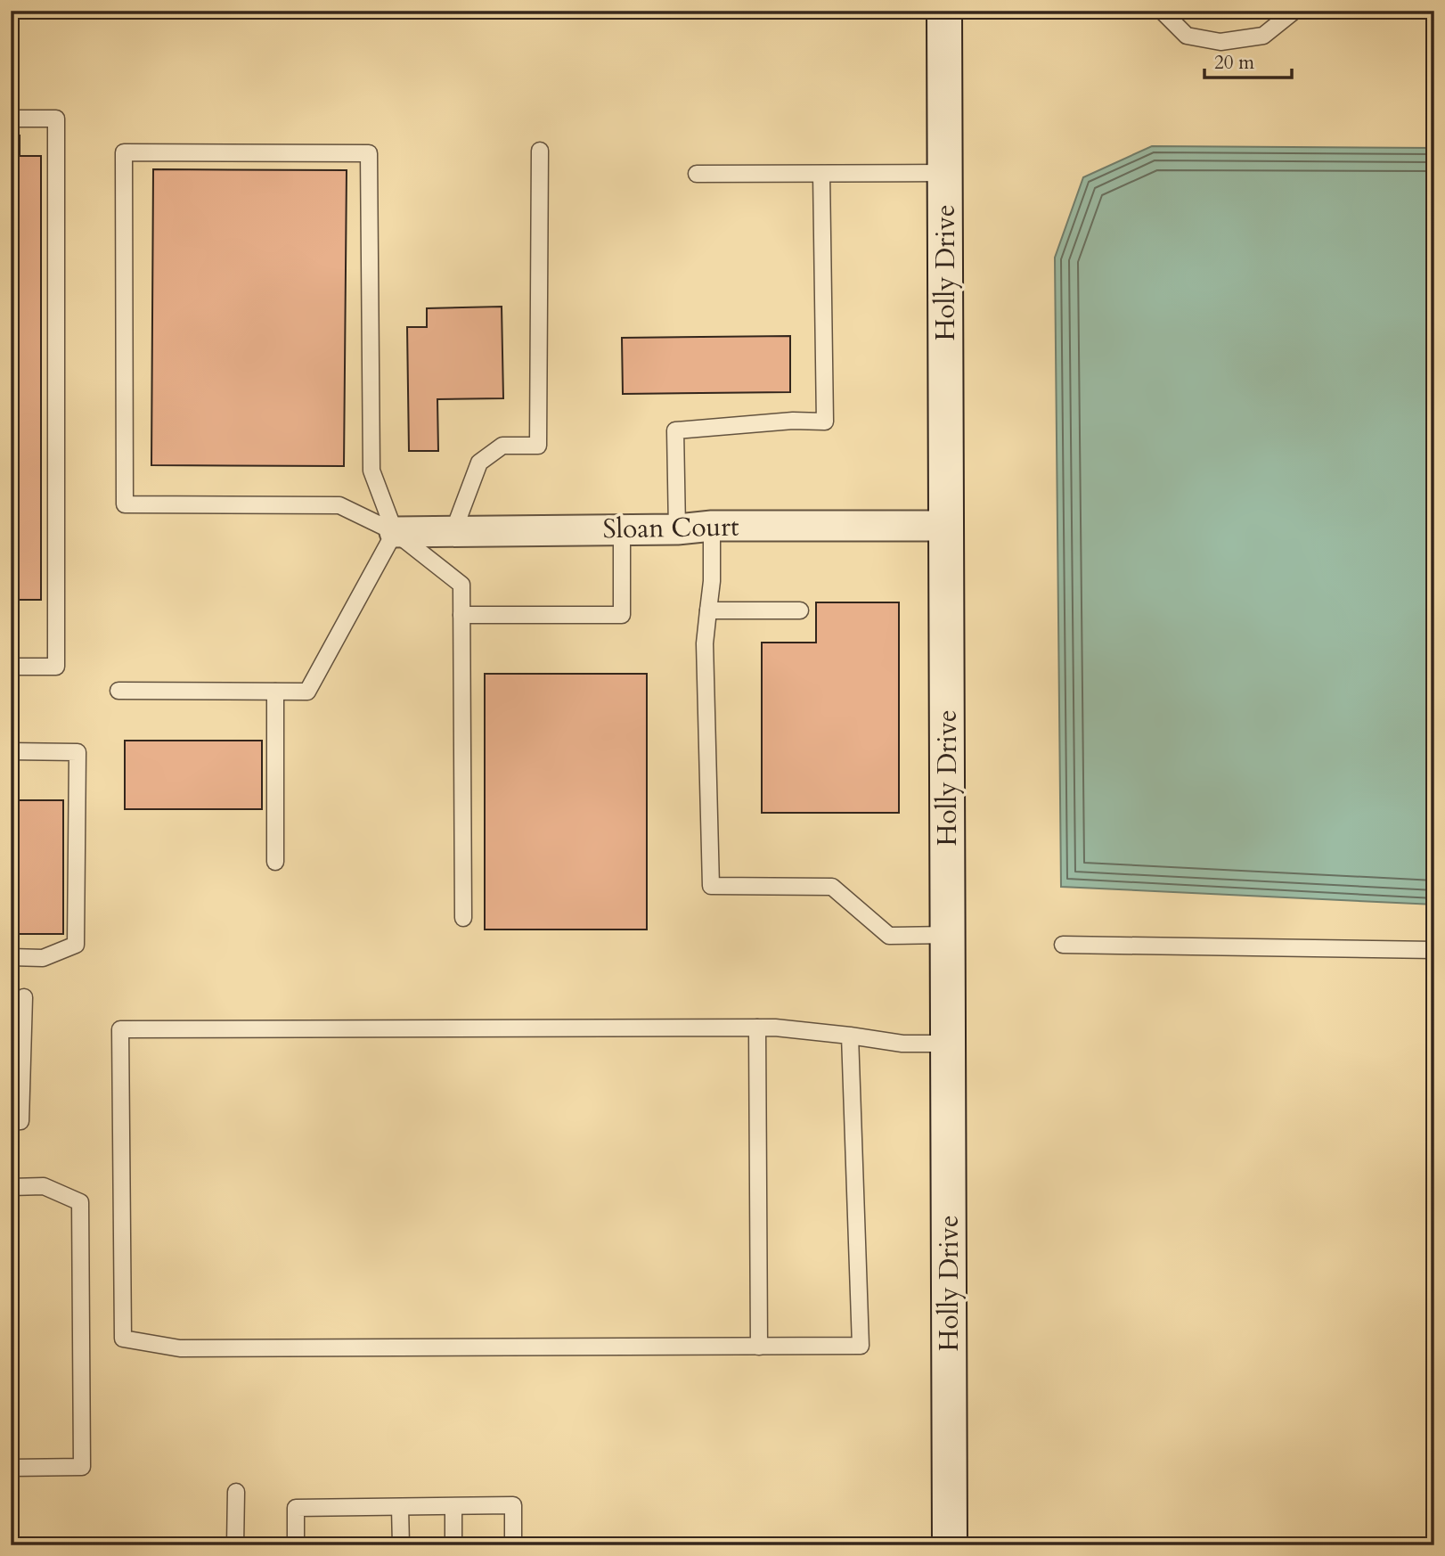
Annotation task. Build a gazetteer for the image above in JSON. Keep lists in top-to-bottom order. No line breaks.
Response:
{"streets":{"street":["Holly Drive","Sloan Court"]},"crossings":[["Holly Drive","Sloan Court"]],"scale_bar":"20 m"}
